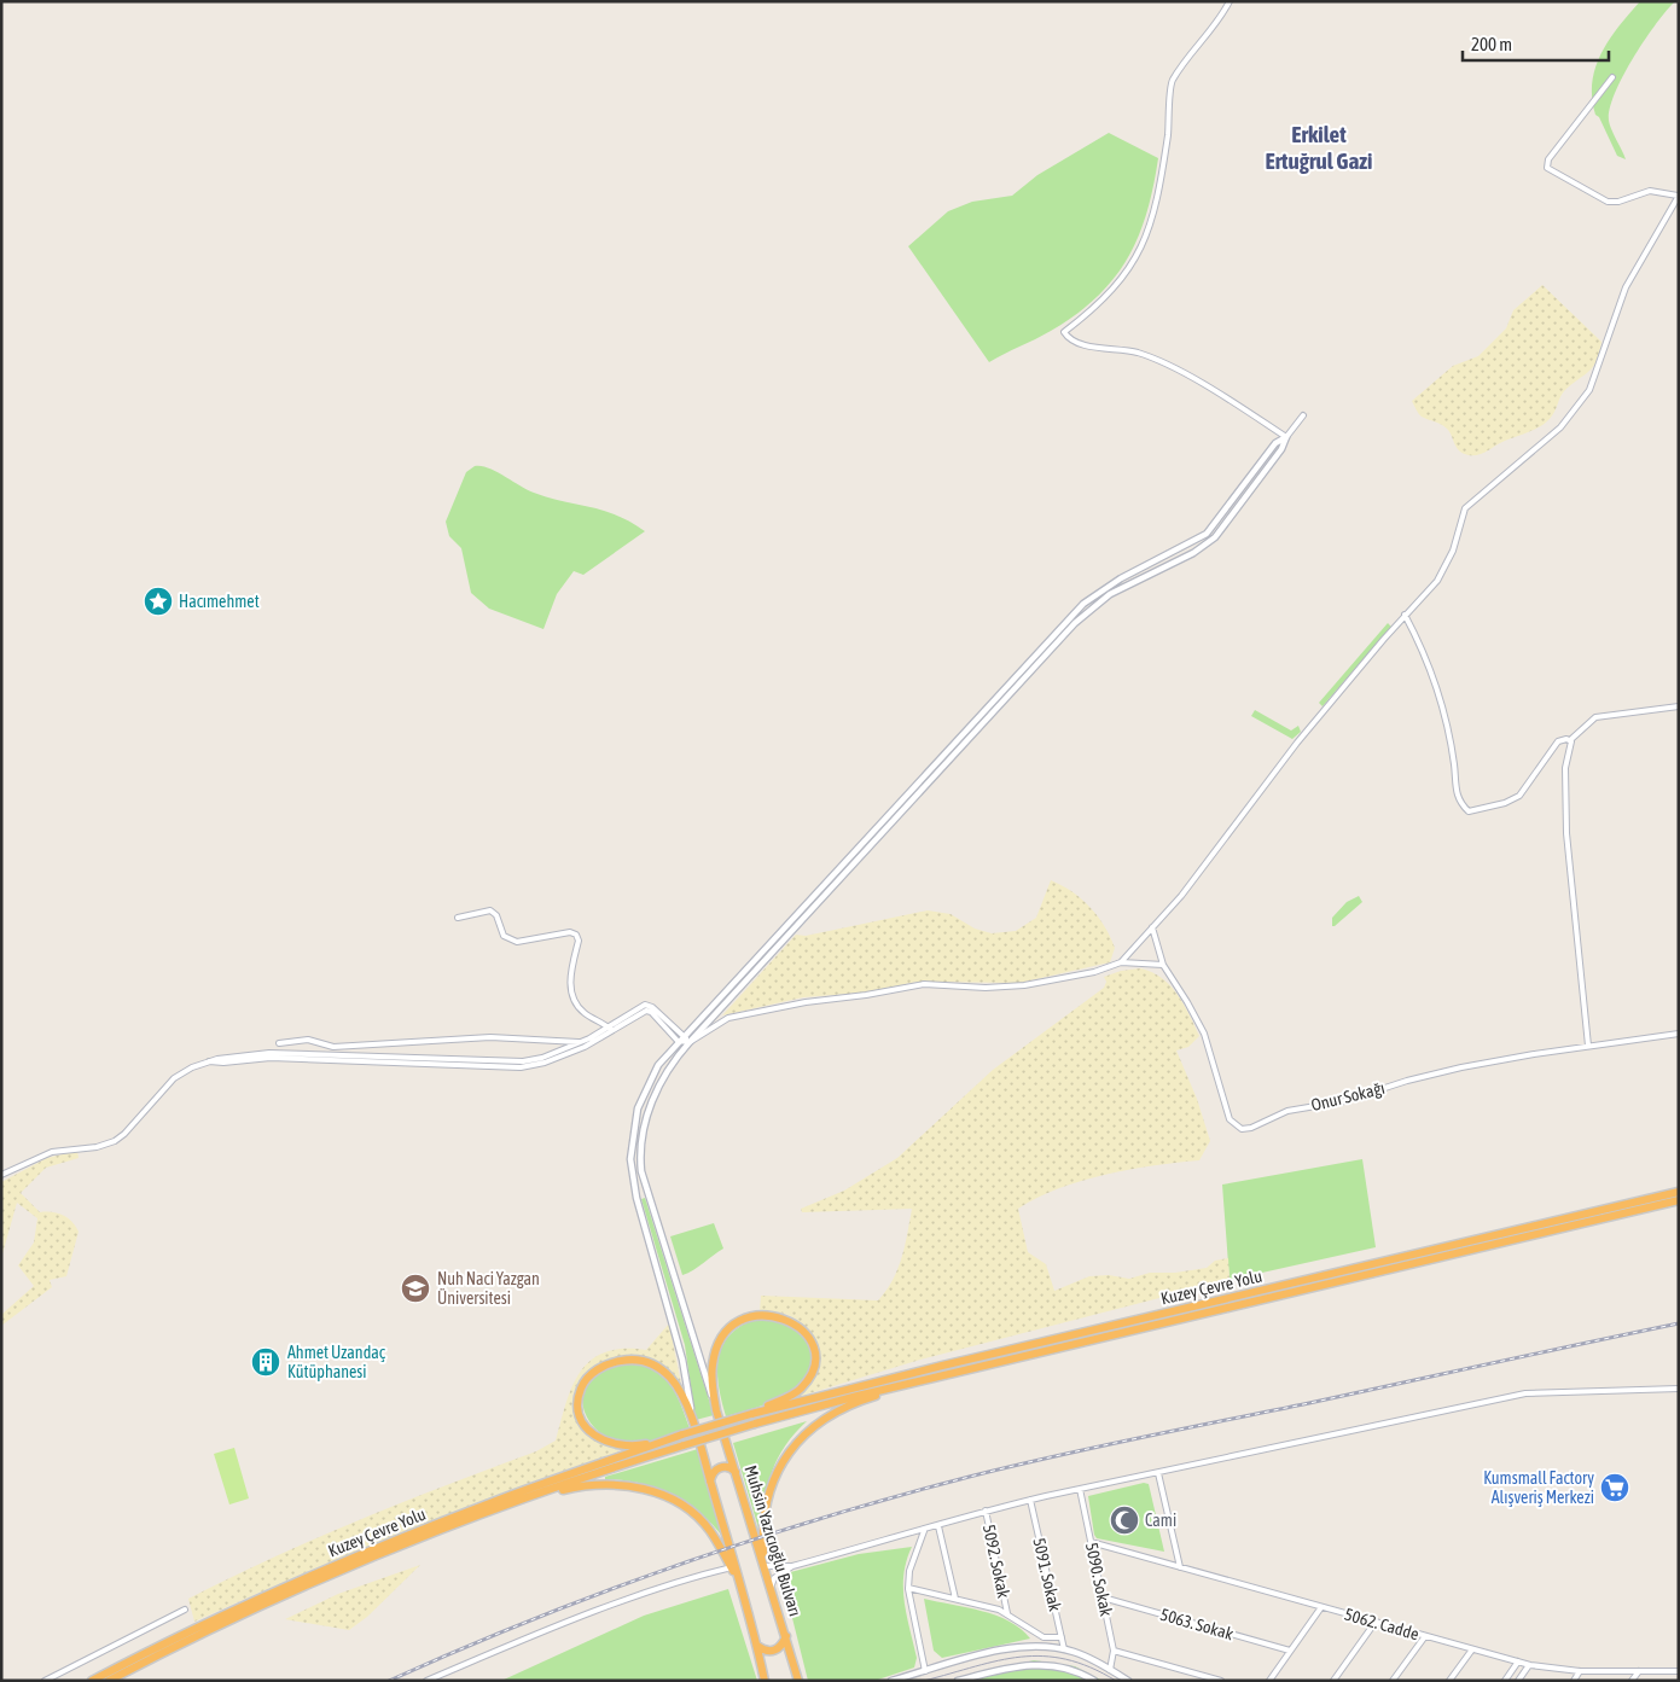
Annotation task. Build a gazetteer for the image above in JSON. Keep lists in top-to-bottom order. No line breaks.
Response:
{"streets":{"highway":["Kuzey Çevre Yolu","Muhsin Yazıcıoğlu Bulvarı"],"street":["Onur Sokağı","5092. Sokak","5091. Sokak","5090. Sokak","5063. Sokak","5062. Cadde"]},"crossings":[["Kuzey Çevre Yolu","Muhsin Yazıcıoğlu Bulvarı"],["5090. Sokak","5063. Sokak"],["5090. Sokak","5062. Cadde"]],"districts":["Erkilet Ertuğrul Gazi"],"places":{"place":["Hacımehmet"],"school or university":["Nuh Naci Yazgan Üniversitesi"],"building":["Ahmet Uzandaç Kütüphanesi"],"supermarket":["Kumsmall Factory Alışveriş Merkezi"],"mosque":["Cami"]},"scale_bar":"200 m"}
